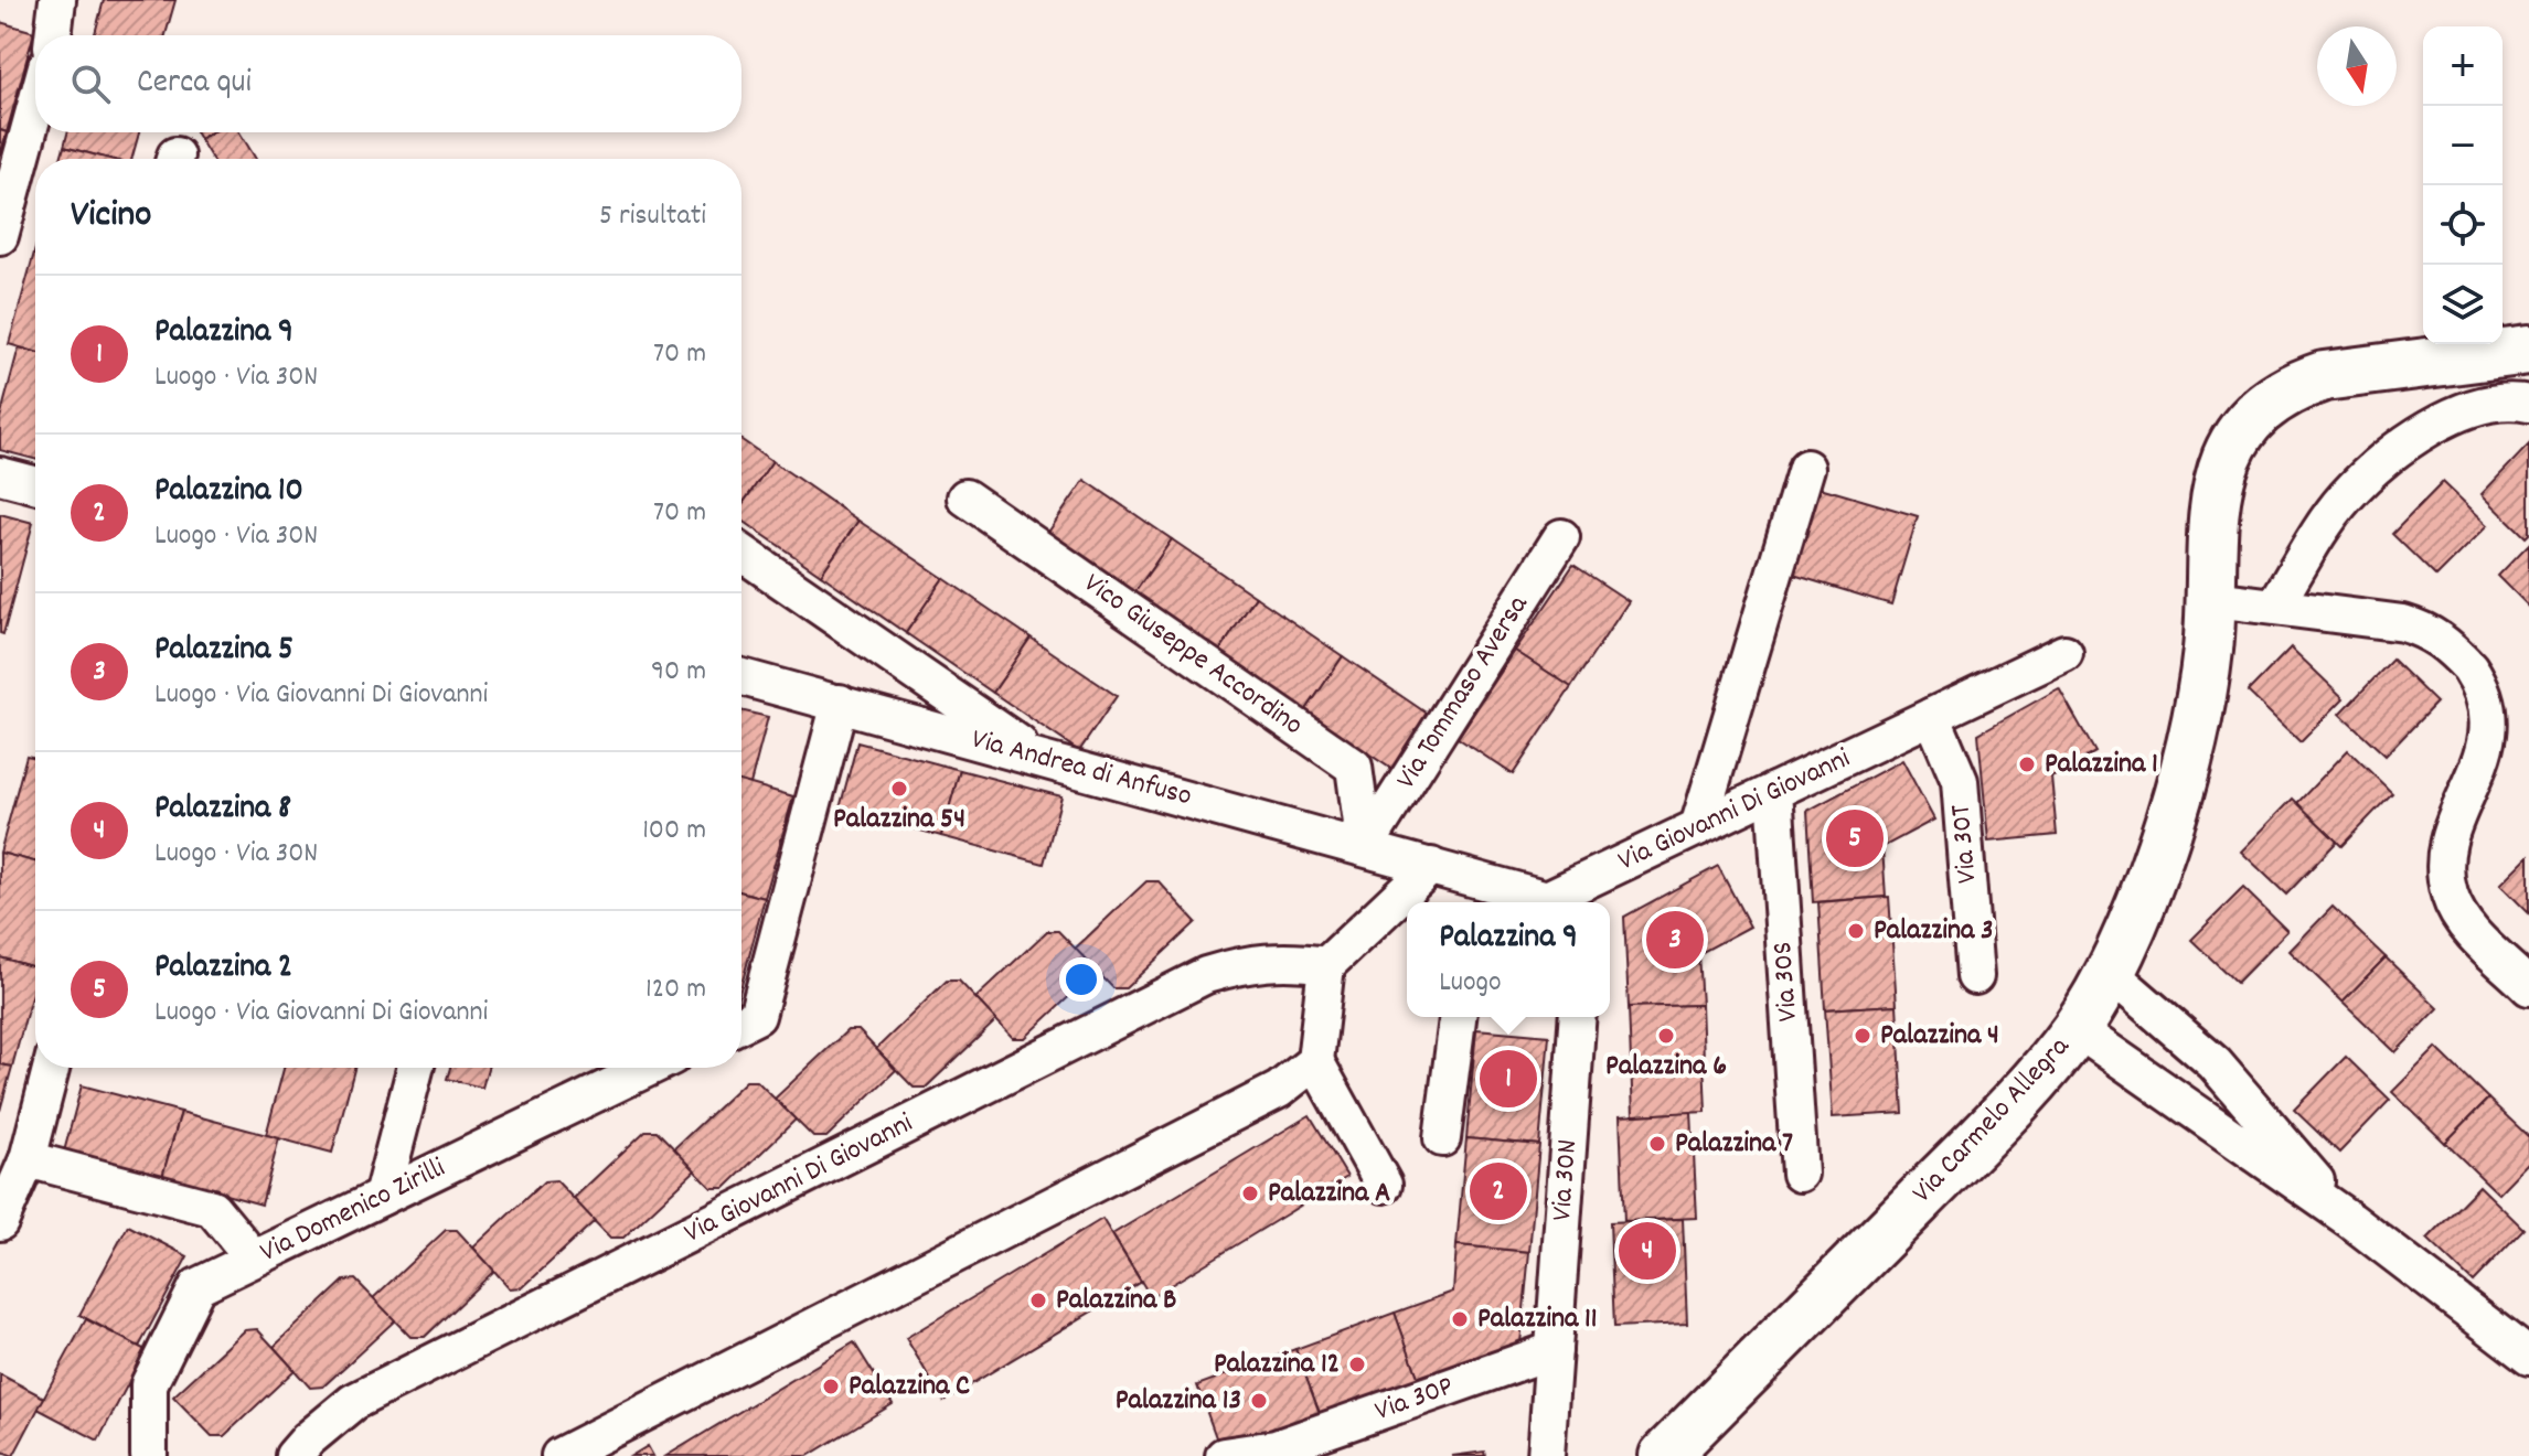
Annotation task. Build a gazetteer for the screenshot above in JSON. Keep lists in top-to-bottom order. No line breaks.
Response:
{"streets":{"street":["Vico Giuseppe Accordino","Via Tommaso Aversa","Via Andrea di Anfuso","Via Giovanni Di Giovanni","Via 30T","Via 30S","Via Carmelo Allegra","Via 30N","Via Domenico Zirilli","Via 30P"]},"crossings":[["Vico Giuseppe Accordino","Via Tommaso Aversa"],["Vico Giuseppe Accordino","Via Andrea di Anfuso"],["Via Tommaso Aversa","Via Andrea di Anfuso"],["Via Andrea di Anfuso","Via Giovanni Di Giovanni"],["Via Giovanni Di Giovanni","Via 30T"],["Via Giovanni Di Giovanni","Via 30S"],["Via 30N","Via 30P"]],"places":["Palazzina 1","Palazzina 54","Palazzina 3","Palazzina 6","Palazzina 4","Palazzina 7","Palazzina A","Palazzina B","Palazzina 11","Palazzina 12","Palazzina C","Palazzina 13"],"north":"bottom","page":{"map_buttons":["+","−"],"search":"Cerca qui","heading":["Vicino","5 risultati"],"list":[{"mark":"1","name":"Palazzina 9","note":"Luogo · Via 30N","value":"70 m"},{"mark":"2","name":"Palazzina 10","note":"Luogo · Via 30N","value":"70 m"},{"mark":"3","name":"Palazzina 5","note":"Luogo · Via Giovanni Di Giovanni","value":"90 m"},{"mark":"4","name":"Palazzina 8","note":"Luogo · Via 30N","value":"100 m"},{"mark":"5","name":"Palazzina 2","note":"Luogo · Via Giovanni Di Giovanni","value":"120 m"}],"pins":["5","3","1","2","4"],"popup":["Palazzina 9","Luogo"]}}
